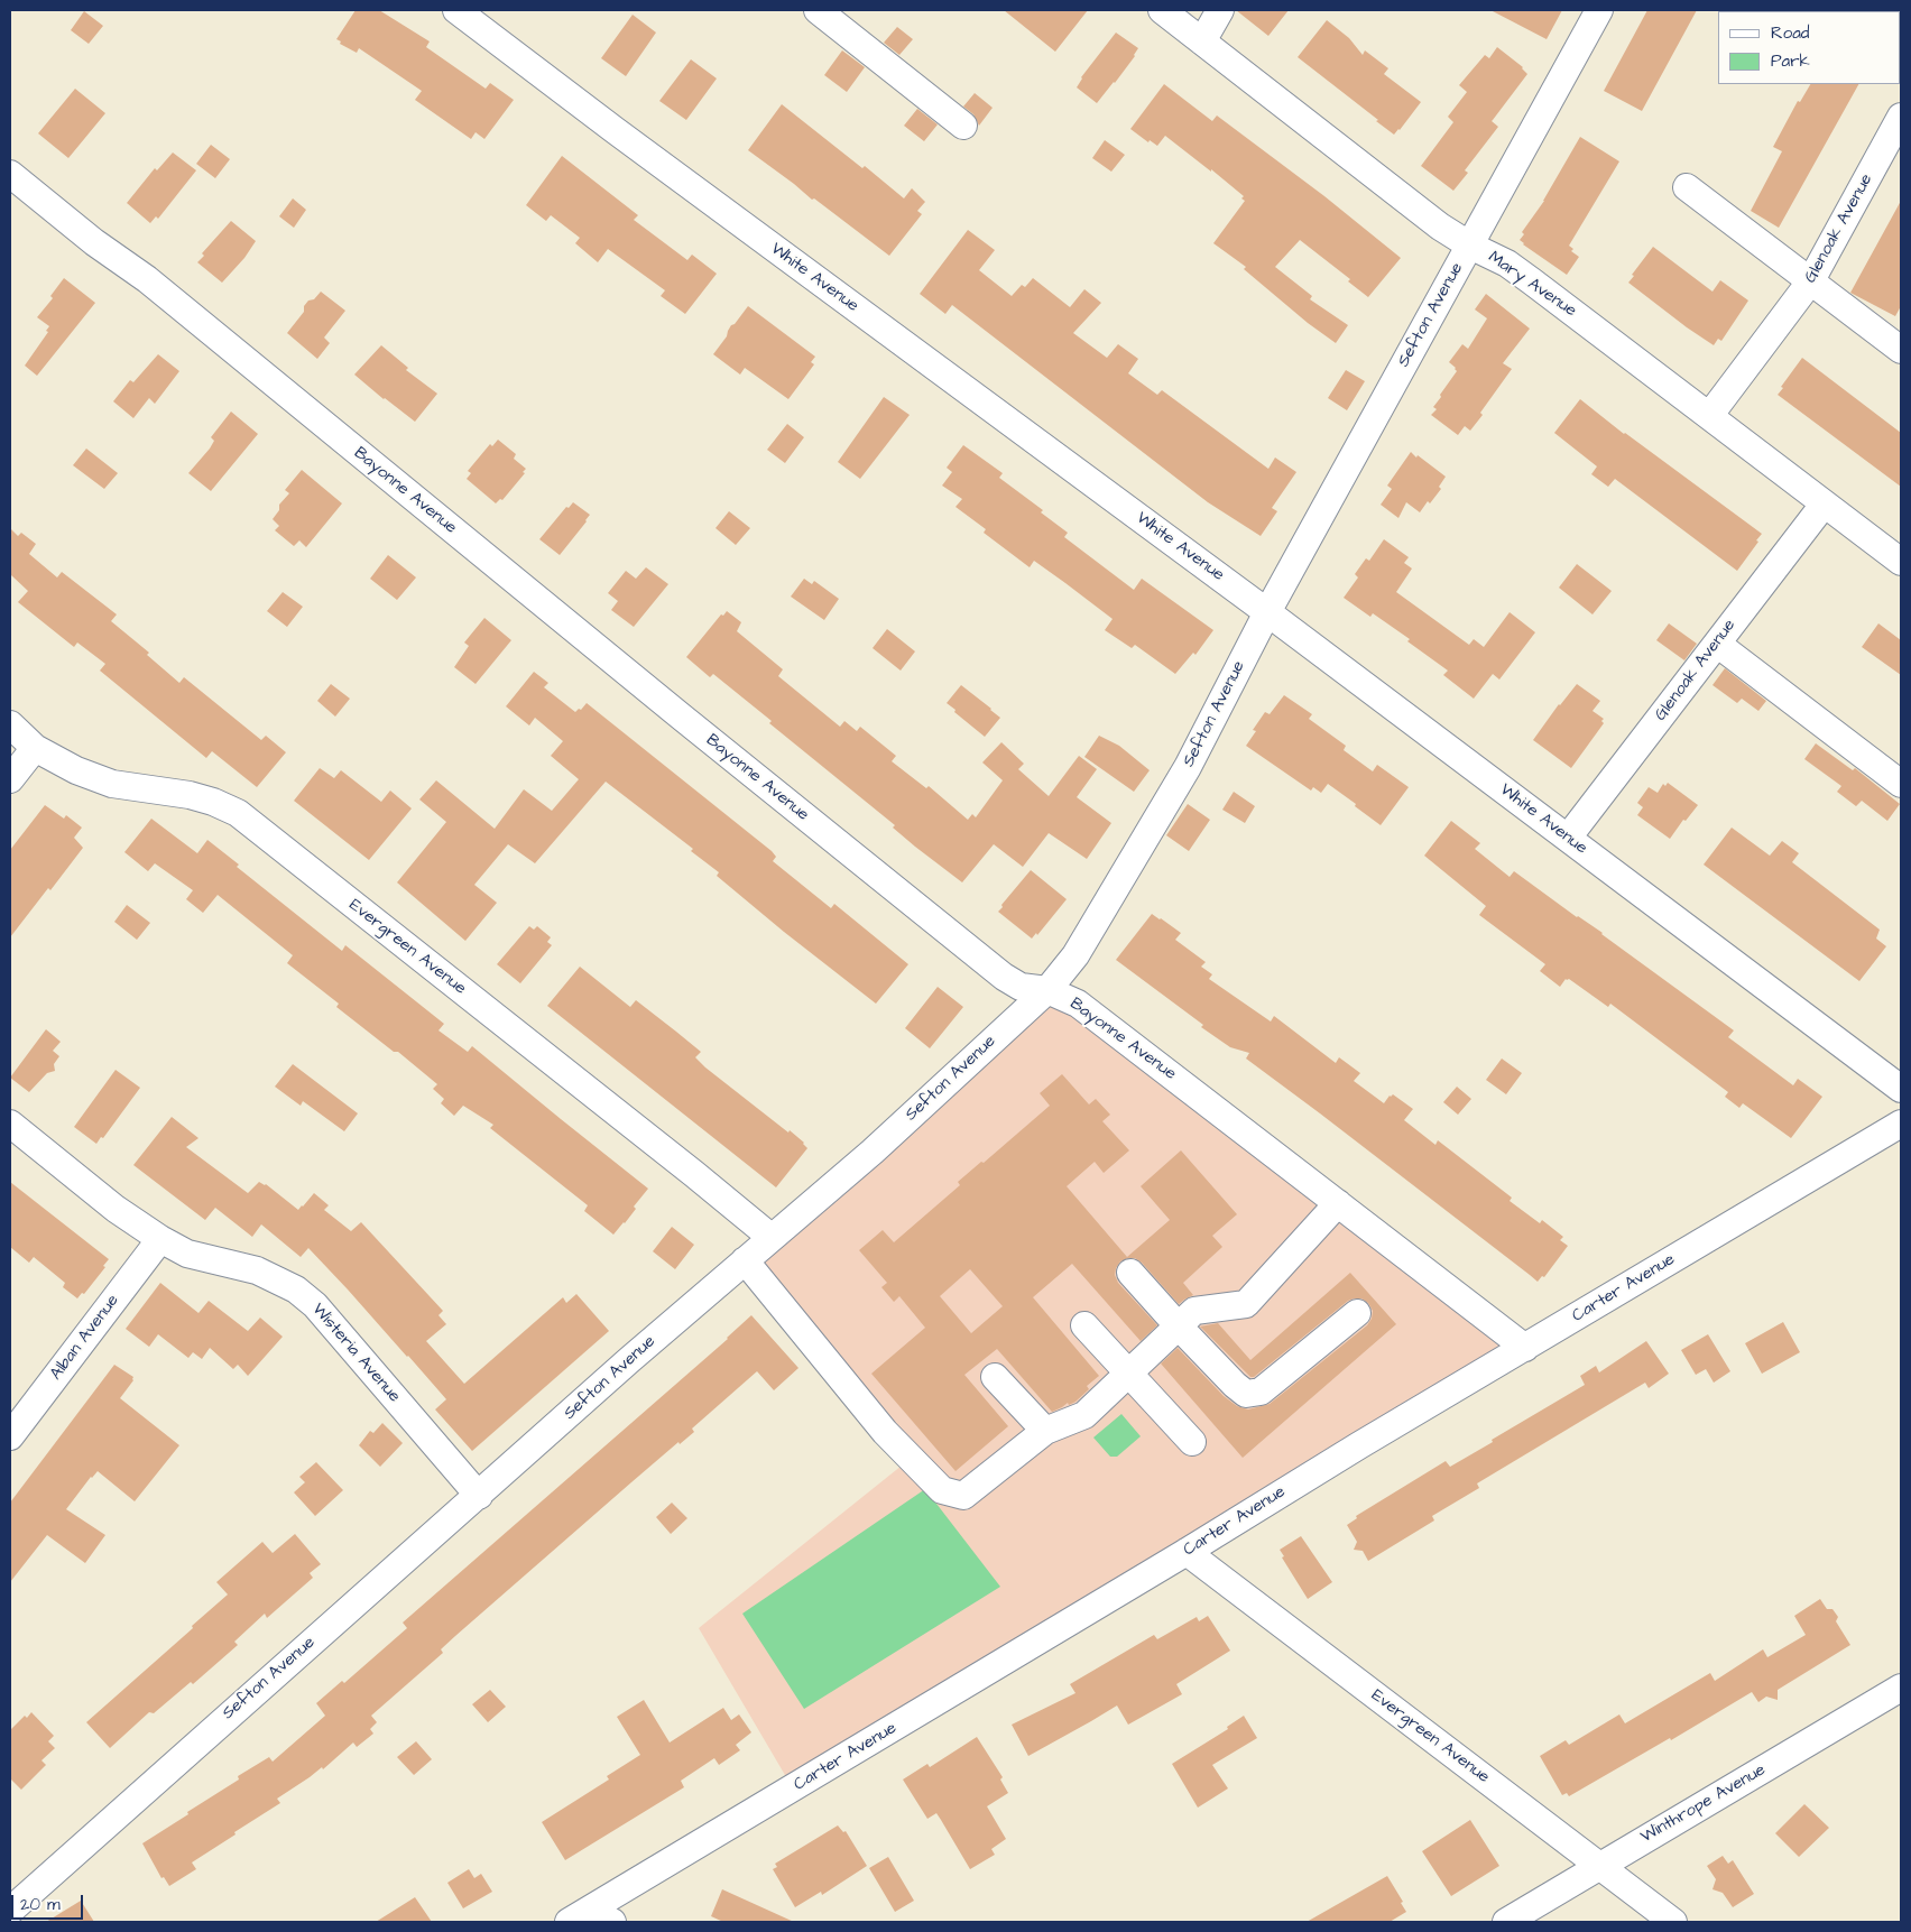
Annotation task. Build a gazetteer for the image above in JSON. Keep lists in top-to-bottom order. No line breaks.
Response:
{"streets":{"street":["Glenoak Avenue","White Avenue","Mary Avenue","Sefton Avenue","Bayonne Avenue","Evergreen Avenue","Carter Avenue","Alban Avenue","Wisteria Avenue","Winthrope Avenue"]},"crossings":[["Glenoak Avenue","White Avenue"],["Glenoak Avenue","Mary Avenue"],["White Avenue","Sefton Avenue"],["Mary Avenue","Sefton Avenue"],["Sefton Avenue","Bayonne Avenue"],["Sefton Avenue","Evergreen Avenue"],["Sefton Avenue","Wisteria Avenue"],["Bayonne Avenue","Carter Avenue"],["Evergreen Avenue","Carter Avenue"],["Evergreen Avenue","Winthrope Avenue"],["Alban Avenue","Wisteria Avenue"]],"legend":["Road","Park"],"scale_bar":"20 m"}
